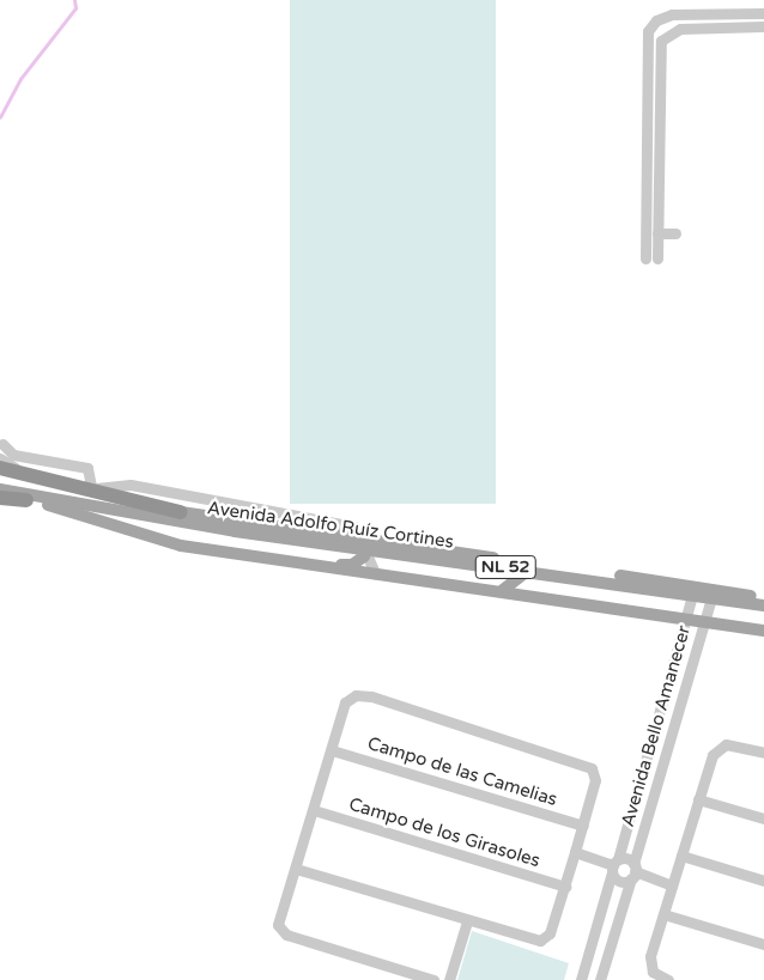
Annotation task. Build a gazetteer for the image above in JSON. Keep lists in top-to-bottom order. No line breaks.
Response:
{"streets":{"main road":["Avenida Adolfo Ruíz Cortines","NL 52"],"street":["Avenida Bello Amanecer","Campo de las Camelias","Campo de los Girasoles"]},"crossings":[["Avenida Adolfo Ruíz Cortines","Avenida Bello Amanecer"]]}
